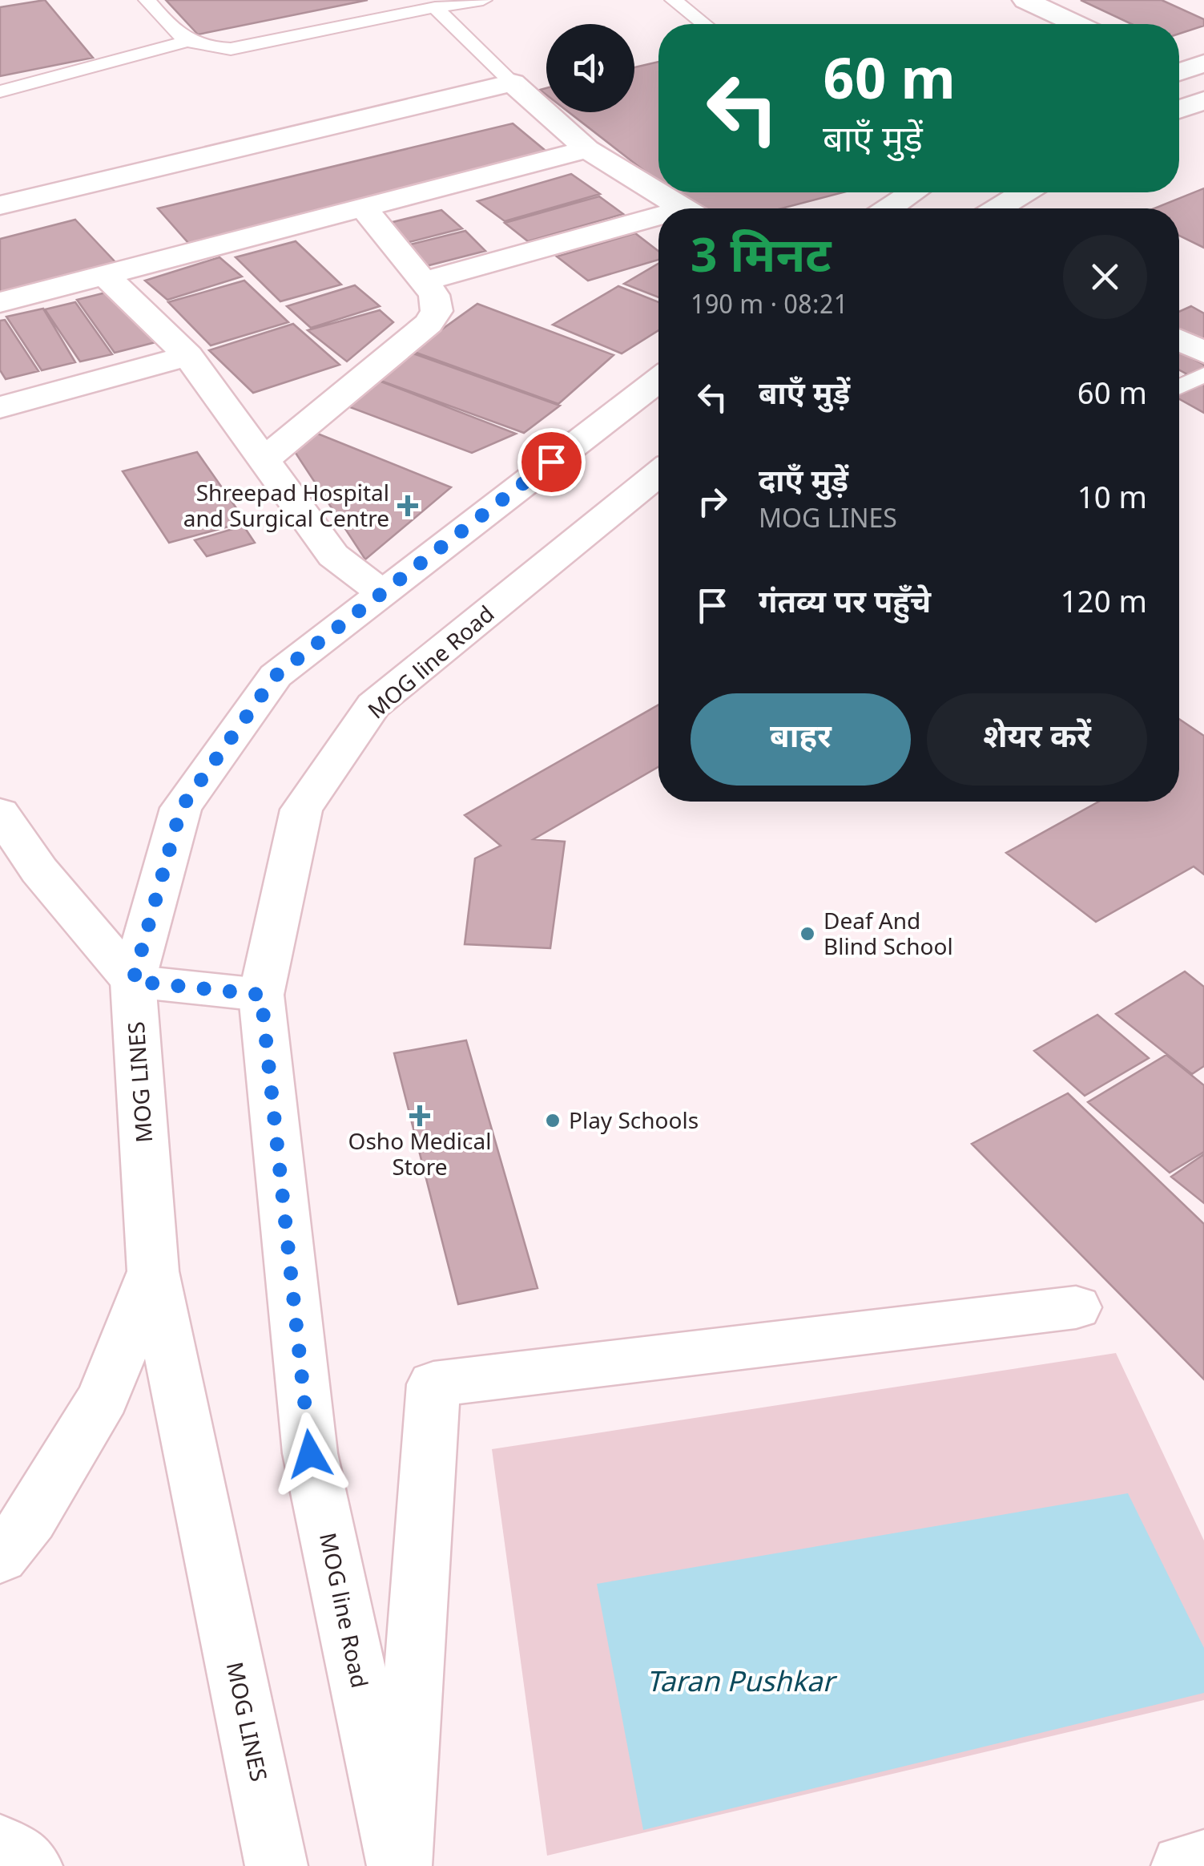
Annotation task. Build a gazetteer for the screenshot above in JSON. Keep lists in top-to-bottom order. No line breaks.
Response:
{"streets":{"street":["MOG line Road","MOG LINES"]},"water":["Taran Pushkar"],"places":{"health":["Shreepad Hospital and Surgical Centre","Osho Medical Store"],"other":["Deaf And Blind School","Play Schools"]},"page":{"turn":["60 m","बाएँ मुड़ें"],"heading":["3 मिनट","190 m · 08:21"],"list":[{"name":"बाएँ मुड़ें","value":"60 m"},{"name":"दाएँ मुड़ें","note":"MOG LINES","value":"10 m"},{"name":"गंतव्य पर पहुँचे","value":"120 m"}],"buttons":["बाहर","शेयर करें"]}}
